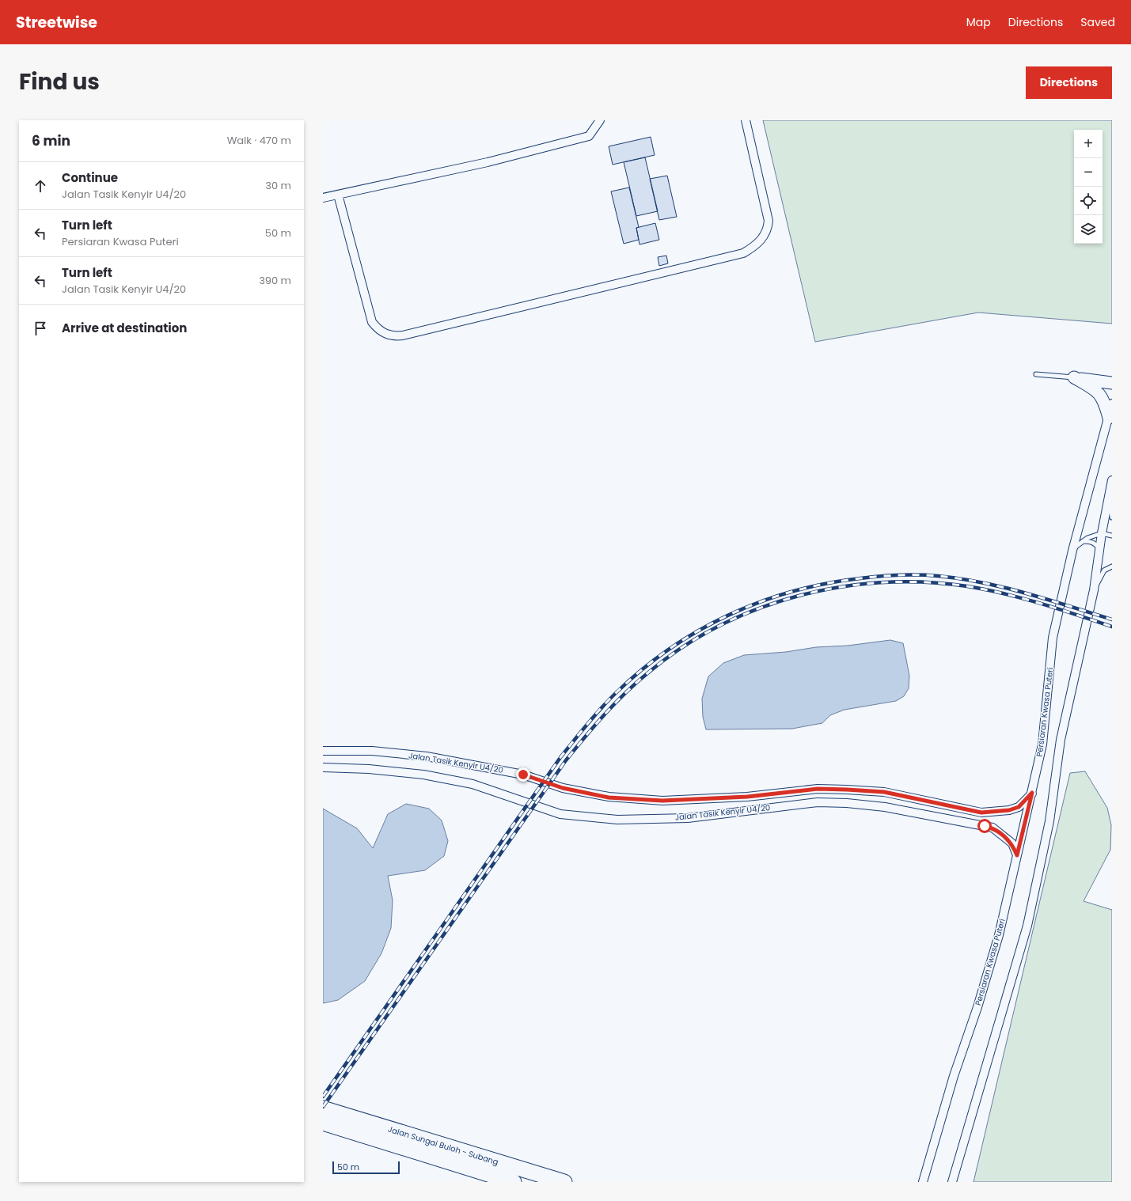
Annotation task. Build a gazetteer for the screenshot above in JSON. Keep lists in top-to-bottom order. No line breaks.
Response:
{"streets":{"highway":["Jalan Sungai Buloh - Subang"],"street":["Persiaran Kwasa Puteri","Jalan Tasik Kenyir U4/20"]},"crossings":[["Persiaran Kwasa Puteri","Jalan Tasik Kenyir U4/20"]],"scale_bar":"50 m","page":{"header":"Streetwise","nav":["Map","Directions","Saved"],"title":"Find us","buttons":"Directions","heading":["6 min","Walk · 470 m"],"map_buttons":["+","−"],"list":[["Continue","Jalan Tasik Kenyir U4/20","30 m"],["Turn left","Persiaran Kwasa Puteri","50 m"],["Turn left","Jalan Tasik Kenyir U4/20","390 m"],"Arrive at destination"],"scale":"50 m"}}
